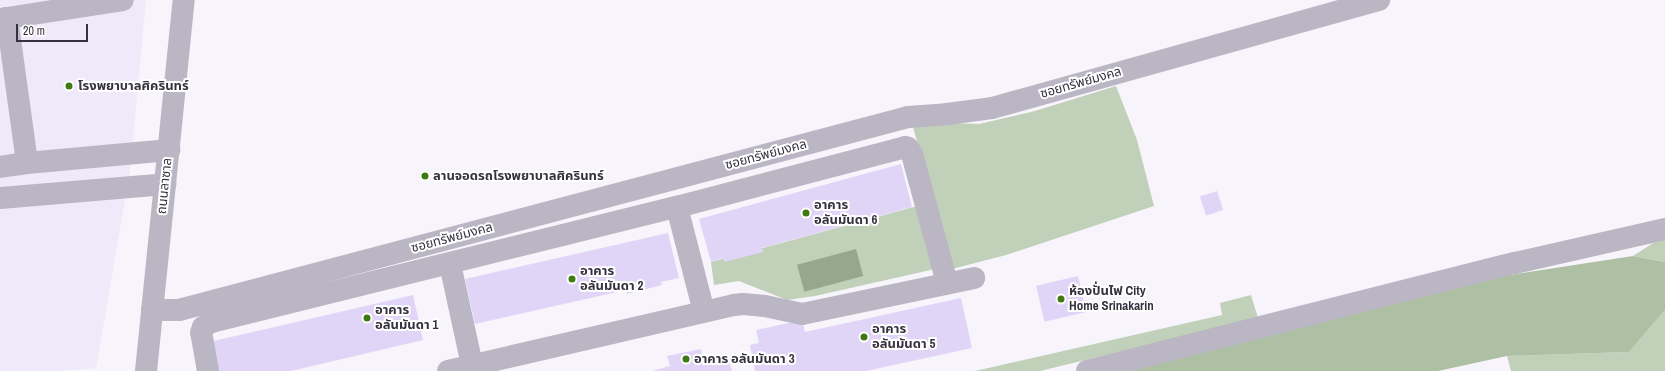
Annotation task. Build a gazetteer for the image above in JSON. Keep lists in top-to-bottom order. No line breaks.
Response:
{"streets":{"street":["ซอยทรัพย์มงคล","ถนนลาซาล"]},"crossings":[["ซอยทรัพย์มงคล","ถนนลาซาล"]],"places":["โรงพยาบาลศิครินทร์","ลานจอดรถโรงพยาบาลศิครินทร์","อาคาร อลันมันดา 6","อาคาร อลันมันดา 2","ห้องปั่นไฟ City Home Srinakarin","อาคาร อลันมันดา 1","อาคาร อลันมันดา 5","อาคาร อลันมันดา 3"],"scale_bar":"20 m"}
